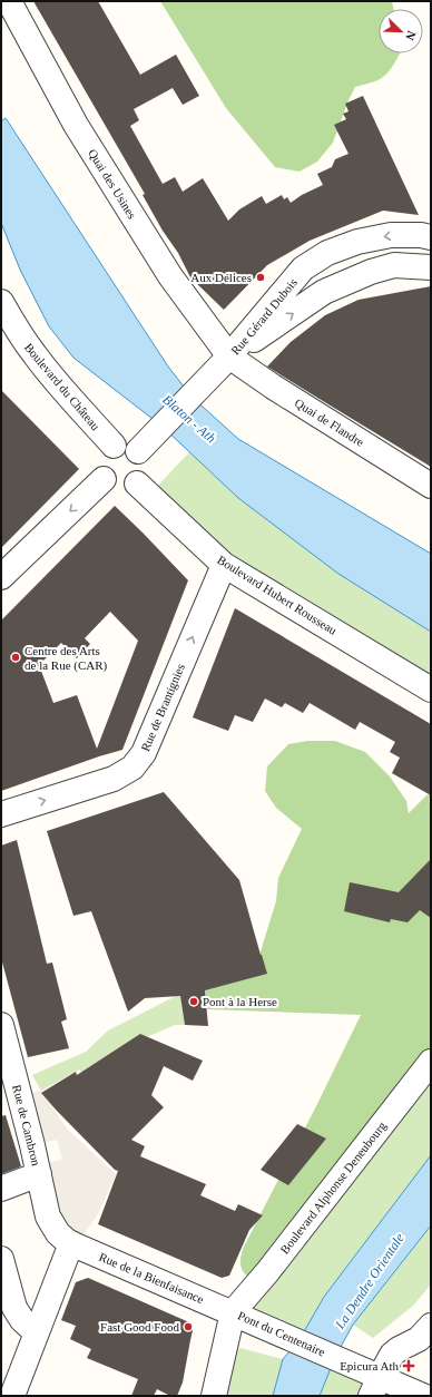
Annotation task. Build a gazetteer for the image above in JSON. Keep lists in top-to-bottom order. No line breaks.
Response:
{"streets":{"street":["Quai des Usines","Rue Gérard Dubois","Boulevard du Château","Quai de Flandre","Boulevard Hubert Rousseau","Rue de Brantignies","Rue de Cambron","Boulevard Alphonse Deneubourg","Rue de la Bienfaisance","Pont du Centenaire"]},"crossings":[["Quai des Usines","Rue Gérard Dubois"],["Quai des Usines","Quai de Flandre"],["Rue Gérard Dubois","Quai de Flandre"],["Boulevard du Château","Boulevard Hubert Rousseau"],["Boulevard Hubert Rousseau","Rue de Brantignies"],["Rue de Cambron","Rue de la Bienfaisance"],["Boulevard Alphonse Deneubourg","Rue de la Bienfaisance"],["Boulevard Alphonse Deneubourg","Pont du Centenaire"],["Rue de la Bienfaisance","Pont du Centenaire"]],"one_way":["Rue de Brantignies"],"water":["Blaton - Ath","La Dendre Orientale"],"places":{"other":["Aux Délices","Centre des Arts de la Rue (CAR)","Pont à la Herse","Fast Good Food"],"health":["Epicura Ath"]},"north":"bottom right"}
